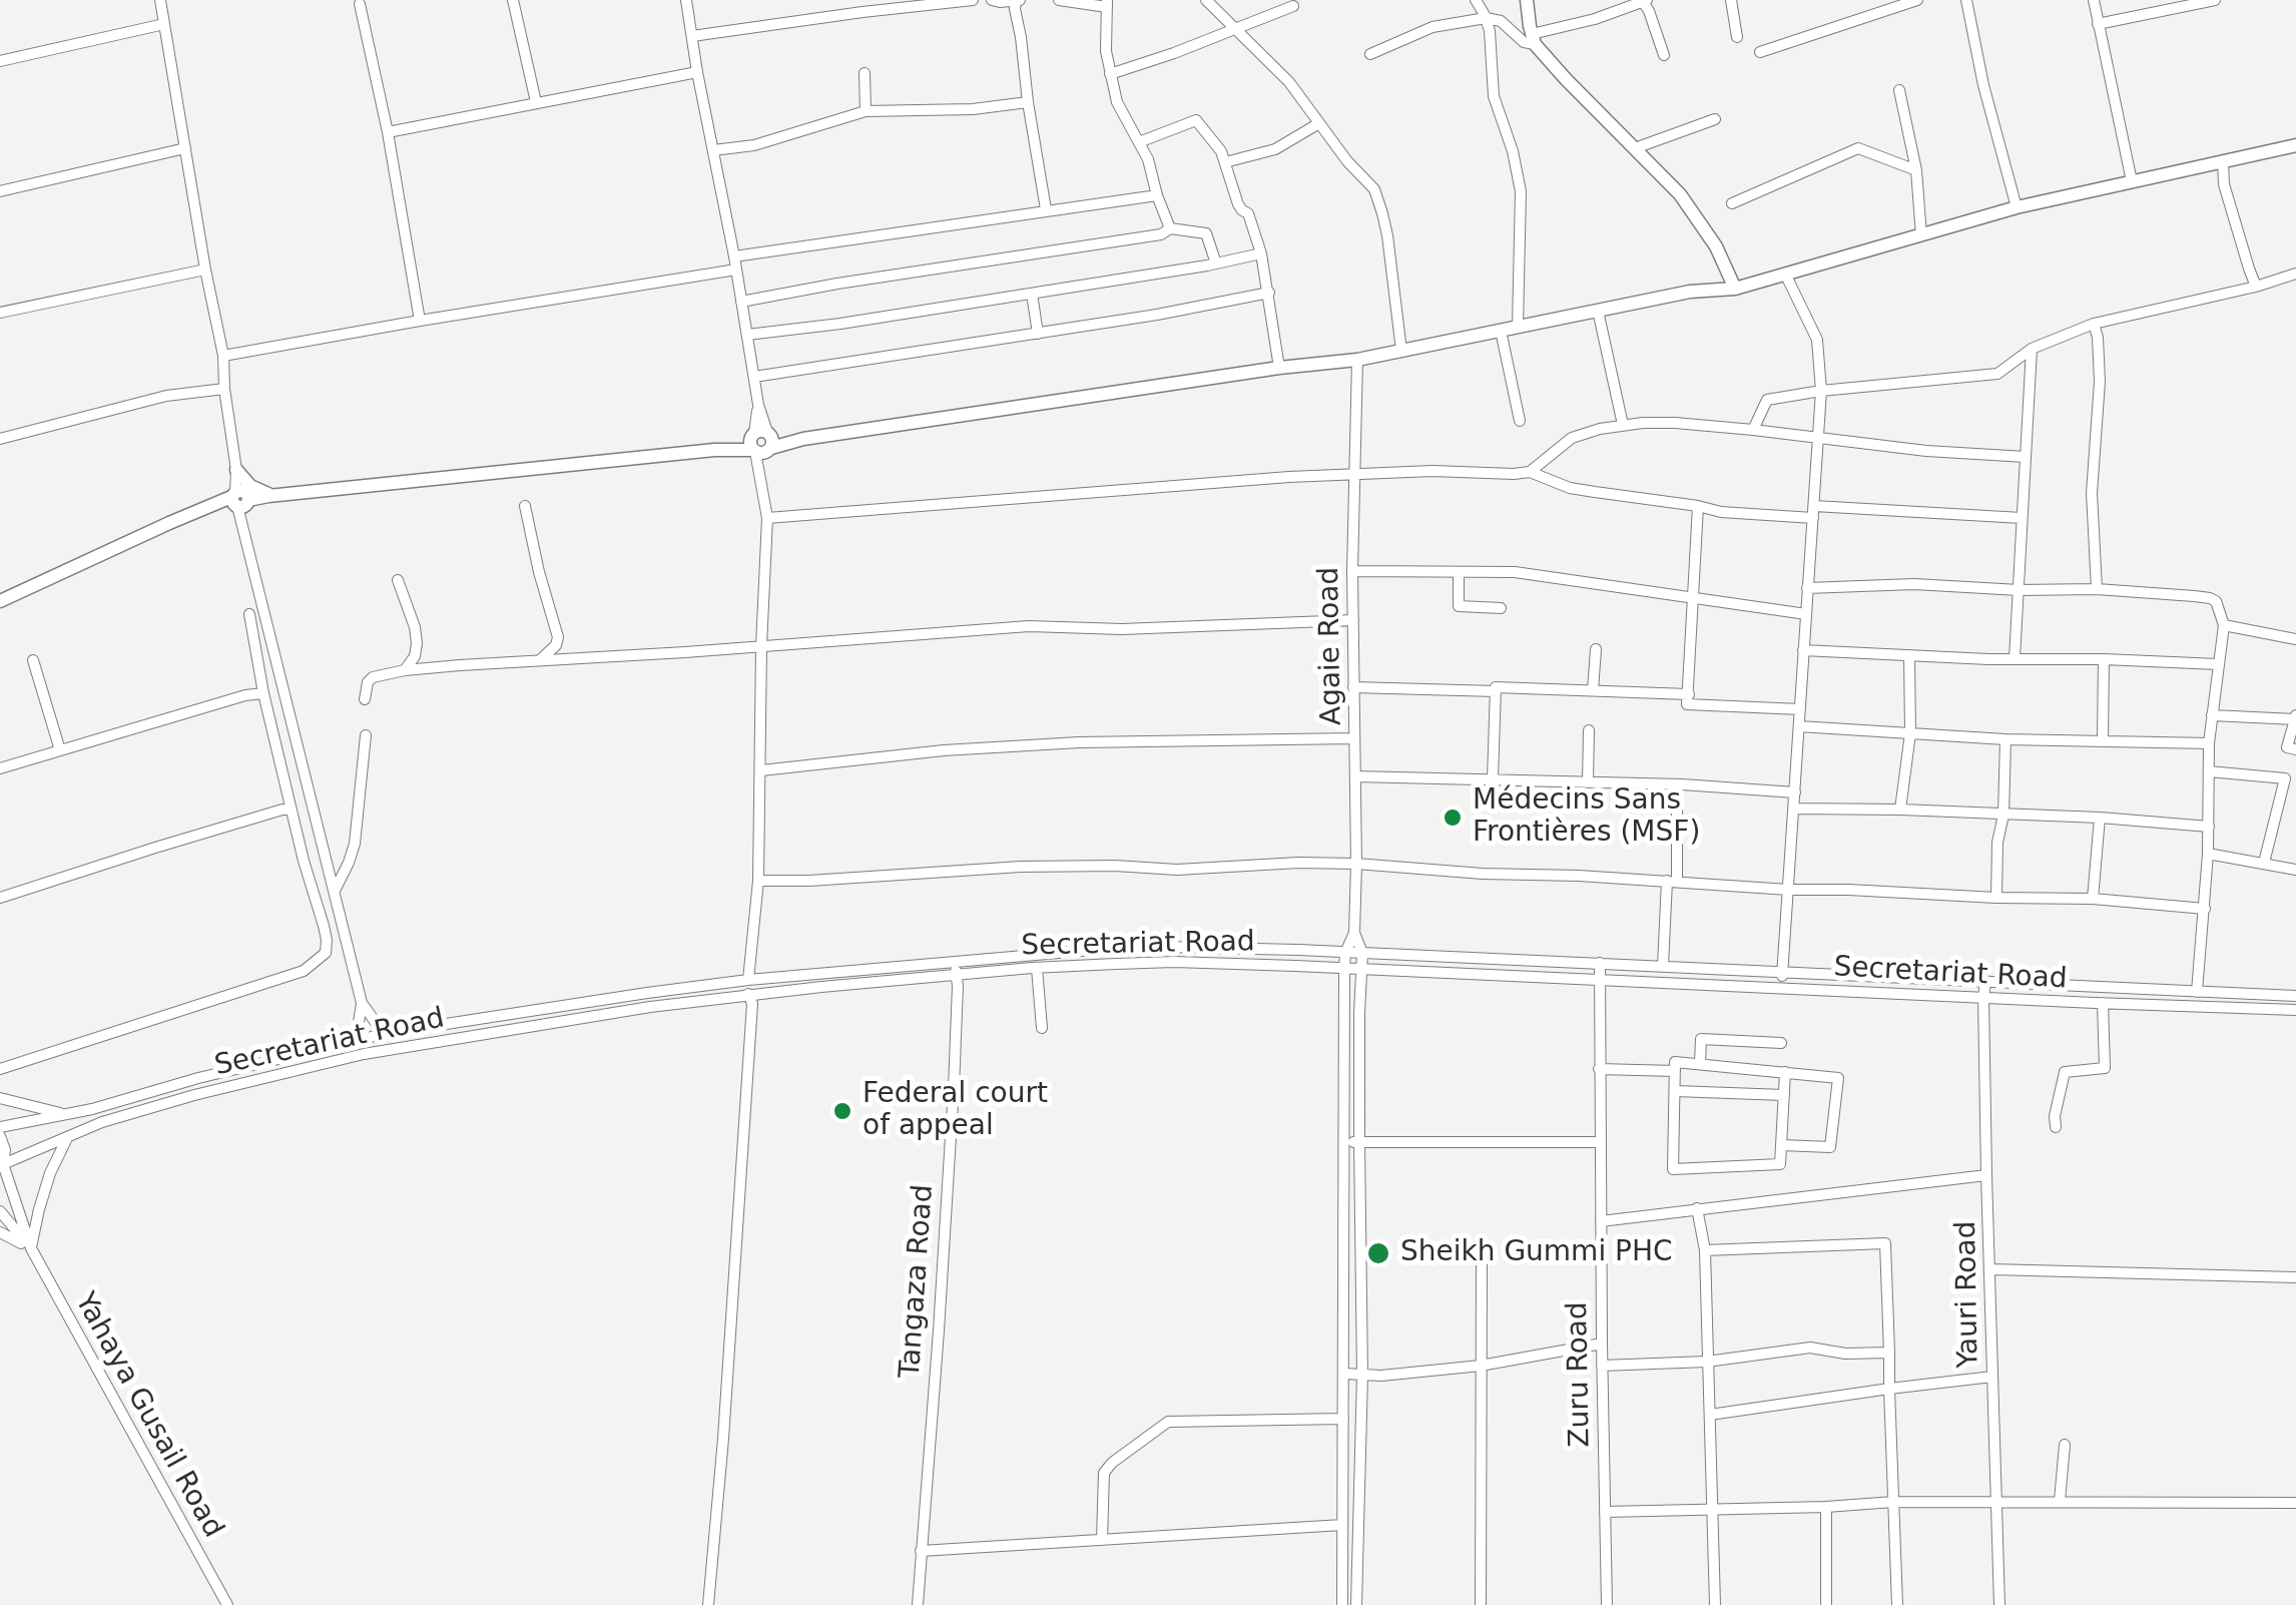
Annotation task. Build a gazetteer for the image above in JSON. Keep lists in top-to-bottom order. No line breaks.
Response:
{"streets":{"street":["Agaie Road","Secretariat Road","Tangaza Road","Yauri Road","Zuru Road","Yahaya Gusail Road"]},"crossings":[["Secretariat Road","Tangaza Road"],["Secretariat Road","Yauri Road"],["Secretariat Road","Zuru Road"],["Secretariat Road","Yahaya Gusail Road"]],"places":["Médecins Sans Frontières (MSF)","Federal court of appeal","Sheikh Gummi PHC"]}
